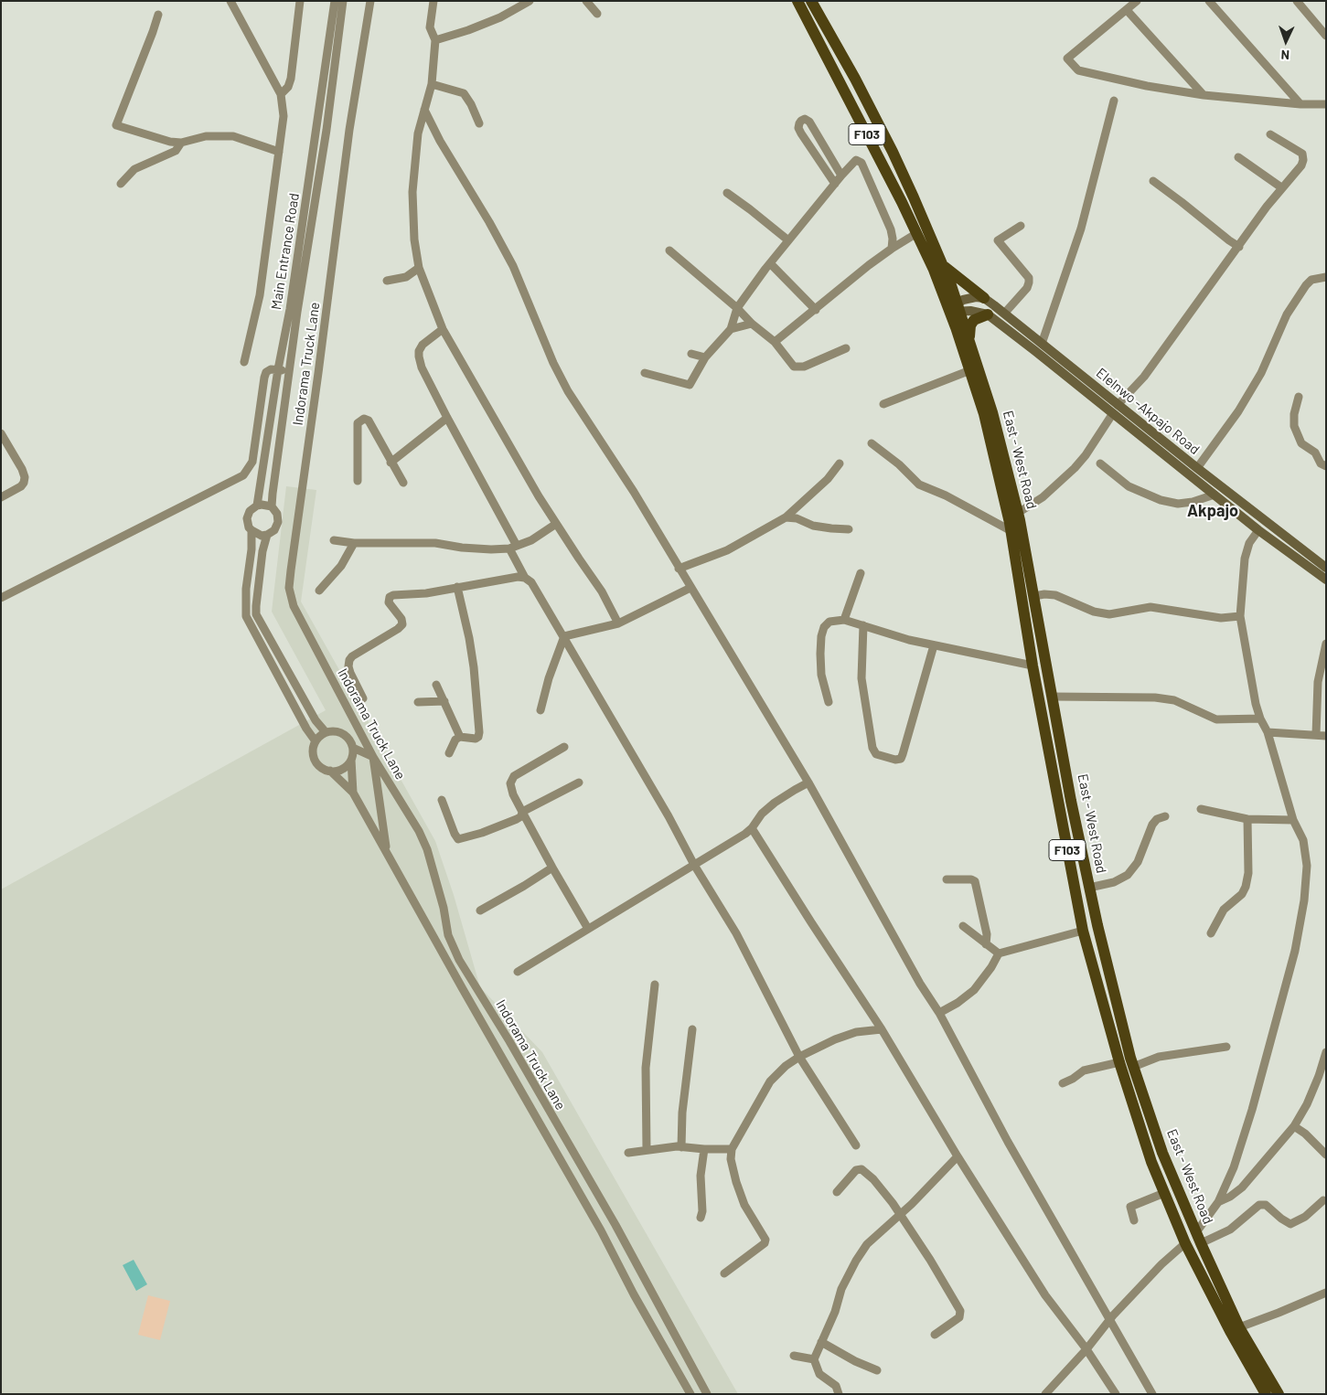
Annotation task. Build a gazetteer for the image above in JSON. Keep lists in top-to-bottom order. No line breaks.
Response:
{"streets":{"main road":["F103","Elelnwo -Akpajo Road","East - West Road"],"street":["Main Entrance Road","Indorama Truck Lane"]},"crossings":[["F103","East - West Road"]],"districts":["Akpajo"],"north":"bottom"}
